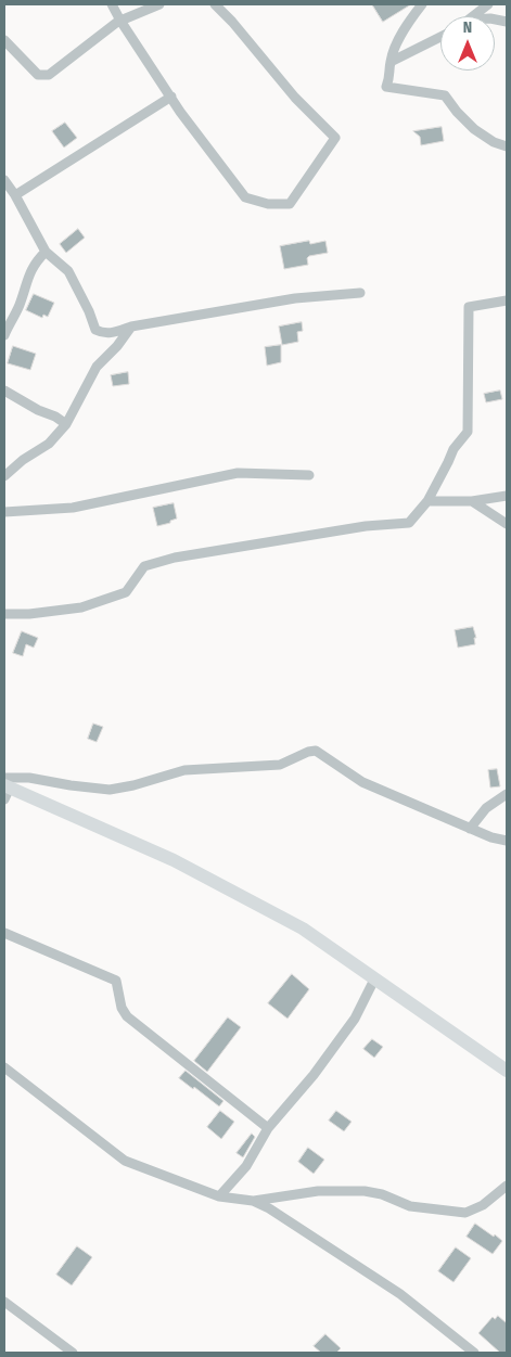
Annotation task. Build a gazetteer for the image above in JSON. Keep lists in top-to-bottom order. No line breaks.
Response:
{"north":"top"}
